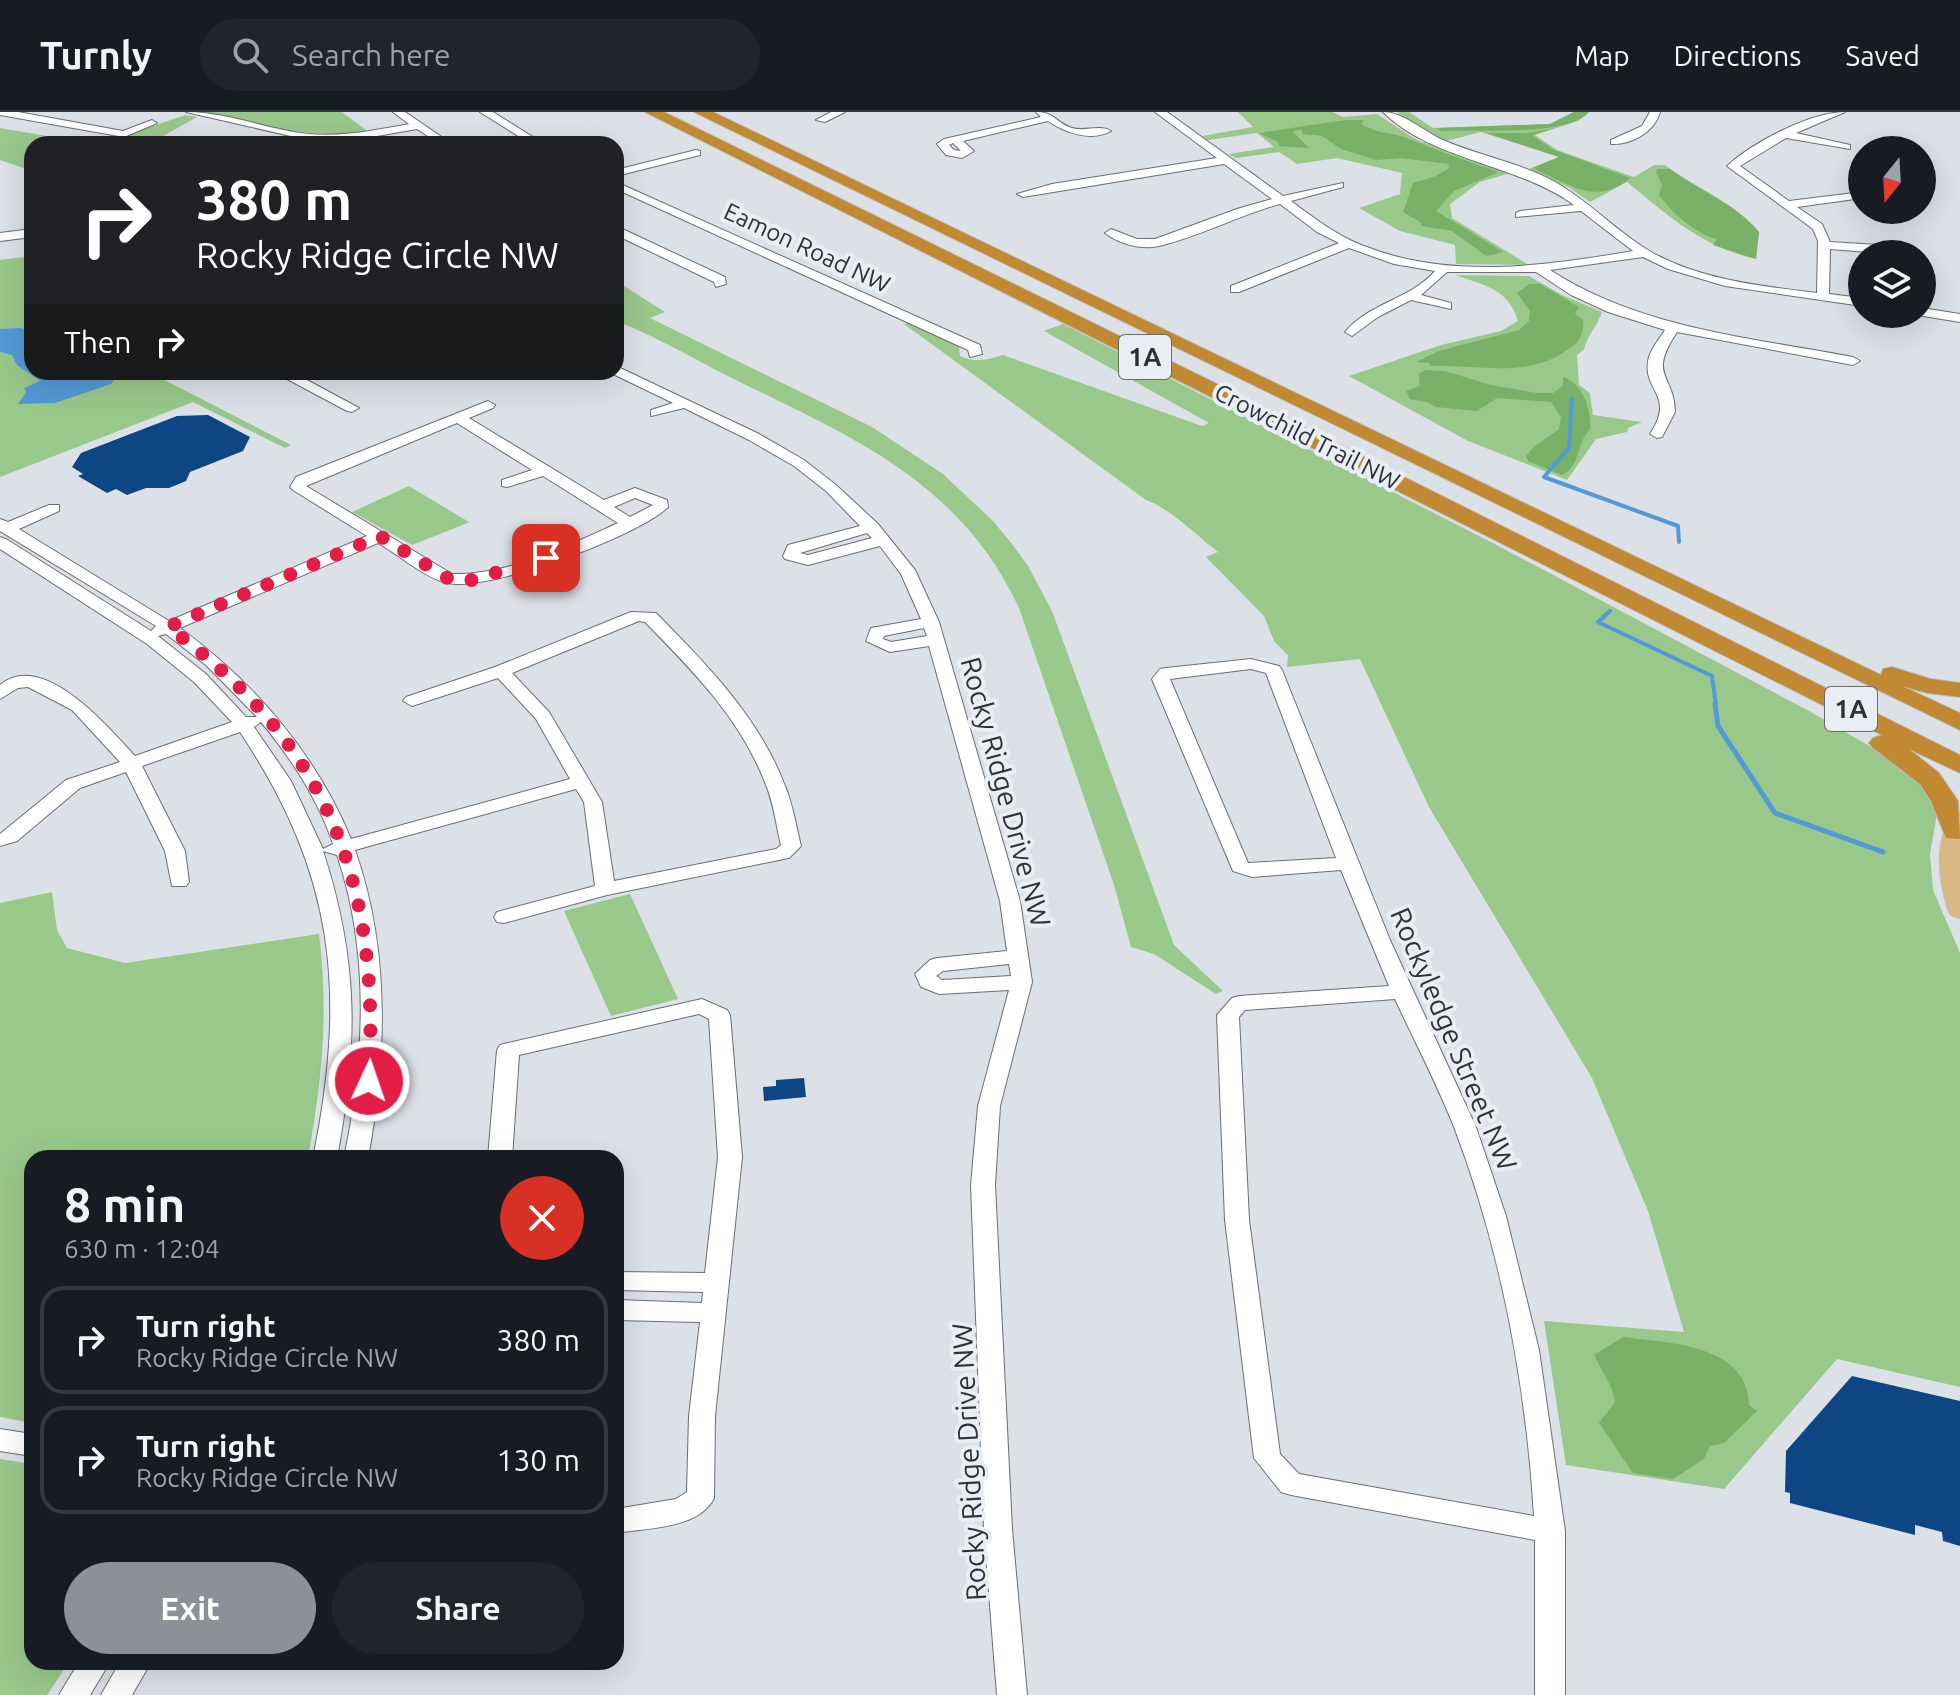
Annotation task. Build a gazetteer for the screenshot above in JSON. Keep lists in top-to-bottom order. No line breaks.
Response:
{"streets":{"highway":["1A","Crowchild Trail NW"],"street":["Eamon Road NW","Rocky Ridge Drive NW","Rockyledge Street NW"]},"north":"bottom","page":{"header":"Turnly","search":"Search here","nav":["Map","Directions","Saved"],"turn":["380 m","Rocky Ridge Circle NW"],"then":"Then","heading":["8 min","630 m · 12:04"],"list":[{"name":"Turn right","note":"Rocky Ridge Circle NW","value":"380 m"},{"name":"Turn right","note":"Rocky Ridge Circle NW","value":"130 m"}],"buttons":["Exit","Share"]}}
